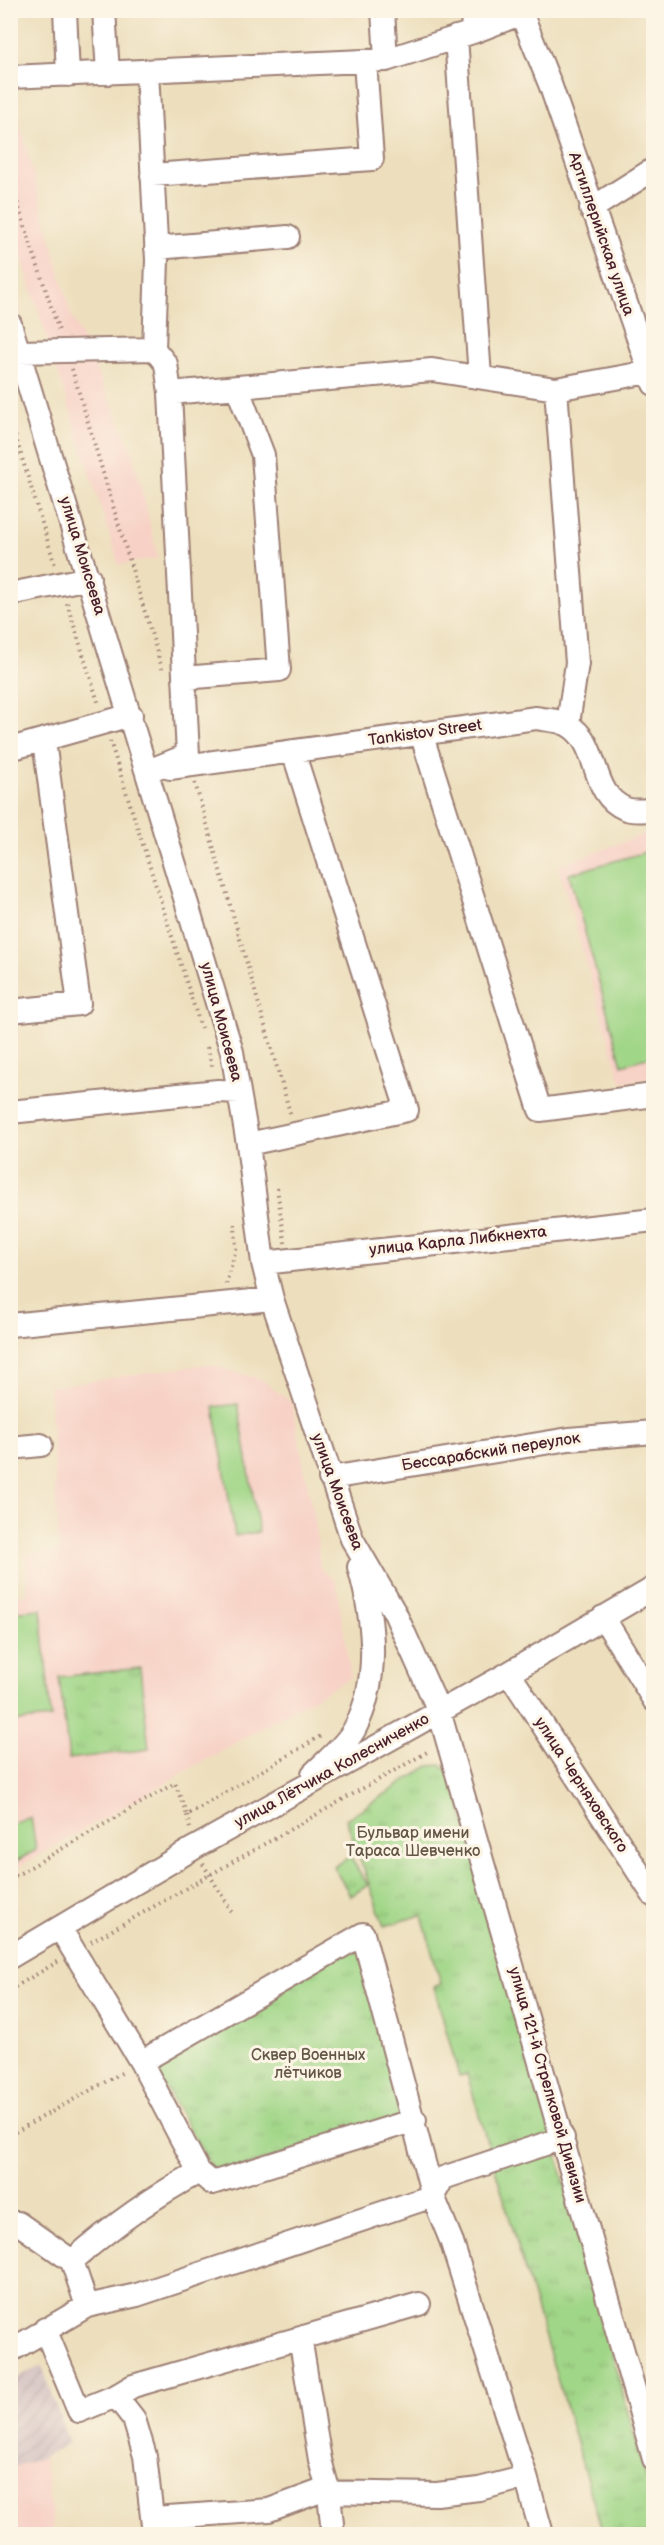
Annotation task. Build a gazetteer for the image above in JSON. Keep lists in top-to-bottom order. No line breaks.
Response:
{"streets":{"street":["Артиллерийская улица","улица Моисеева","Tankistov Street","улица Карла Либкнехта","Бессарабский переулок","улица Лётчика Колесниченко","улица Черняховского","улица 121-й Стрелковой Дивизии"]},"crossings":[["улица Моисеева","Tankistov Street"],["улица Моисеева","улица Карла Либкнехта"],["улица Моисеева","Бессарабский переулок"],["улица Моисеева","улица Лётчика Колесниченко"],["улица Моисеева","улица 121-й Стрелковой Дивизии"],["улица Лётчика Колесниченко","улица Черняховского"],["улица Лётчика Колесниченко","улица 121-й Стрелковой Дивизии"]],"parks":["Бульвар имени Тараса Шевченко","Сквер Военных лётчиков"]}
